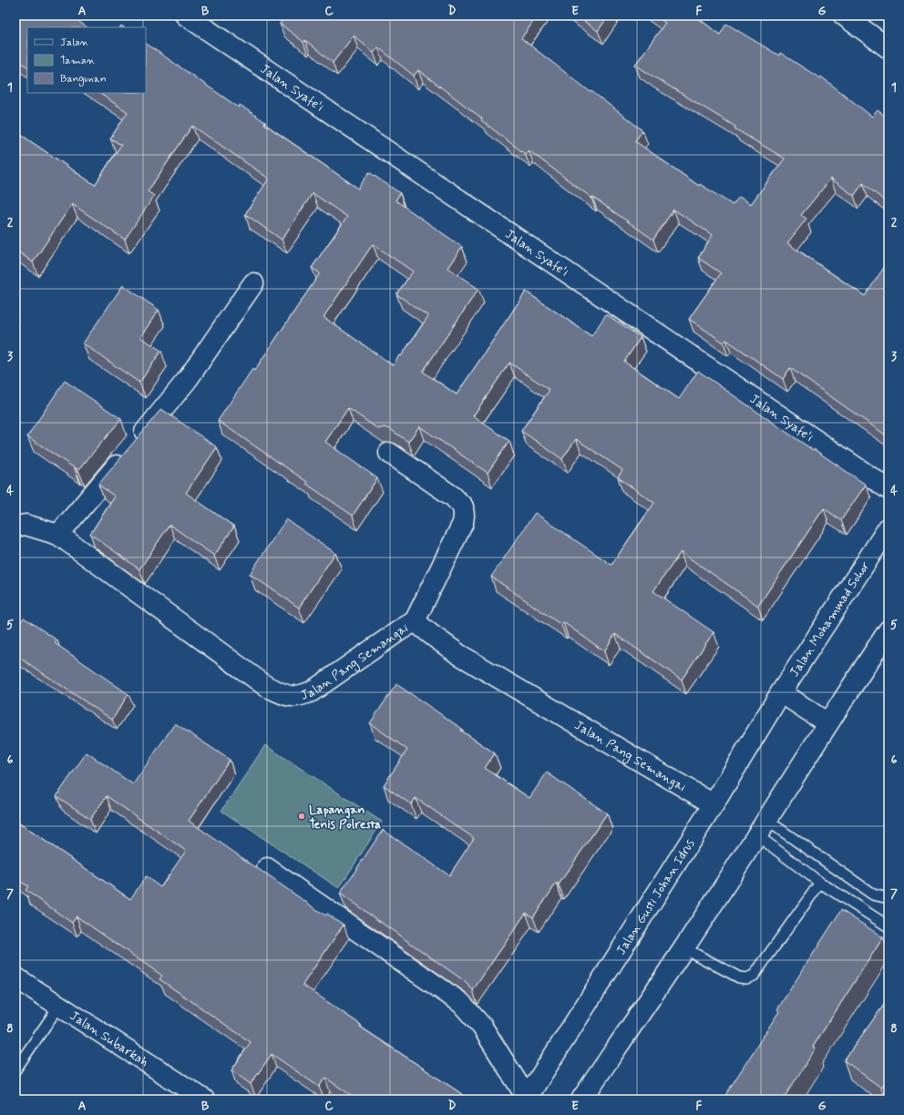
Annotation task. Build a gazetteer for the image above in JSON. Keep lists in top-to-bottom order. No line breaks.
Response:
{"streets":{"street":["Jalan Syafe'i","Jalan Mohammad Sohor","Jalan Pang Semangai","Jalan Gusti Johan Idrus","Jalan Subarkah"]},"crossings":[["Jalan Mohammad Sohor","Jalan Gusti Johan Idrus"],["Jalan Pang Semangai","Jalan Gusti Johan Idrus"]],"places":["Lapangan Tenis Polresta"],"legend":["Jalan","Taman","Bangunan"],"grid":{"columns":["A","B","C","D","E","F","G"],"rows":["1","2","3","4","5","6","7","8"]}}
